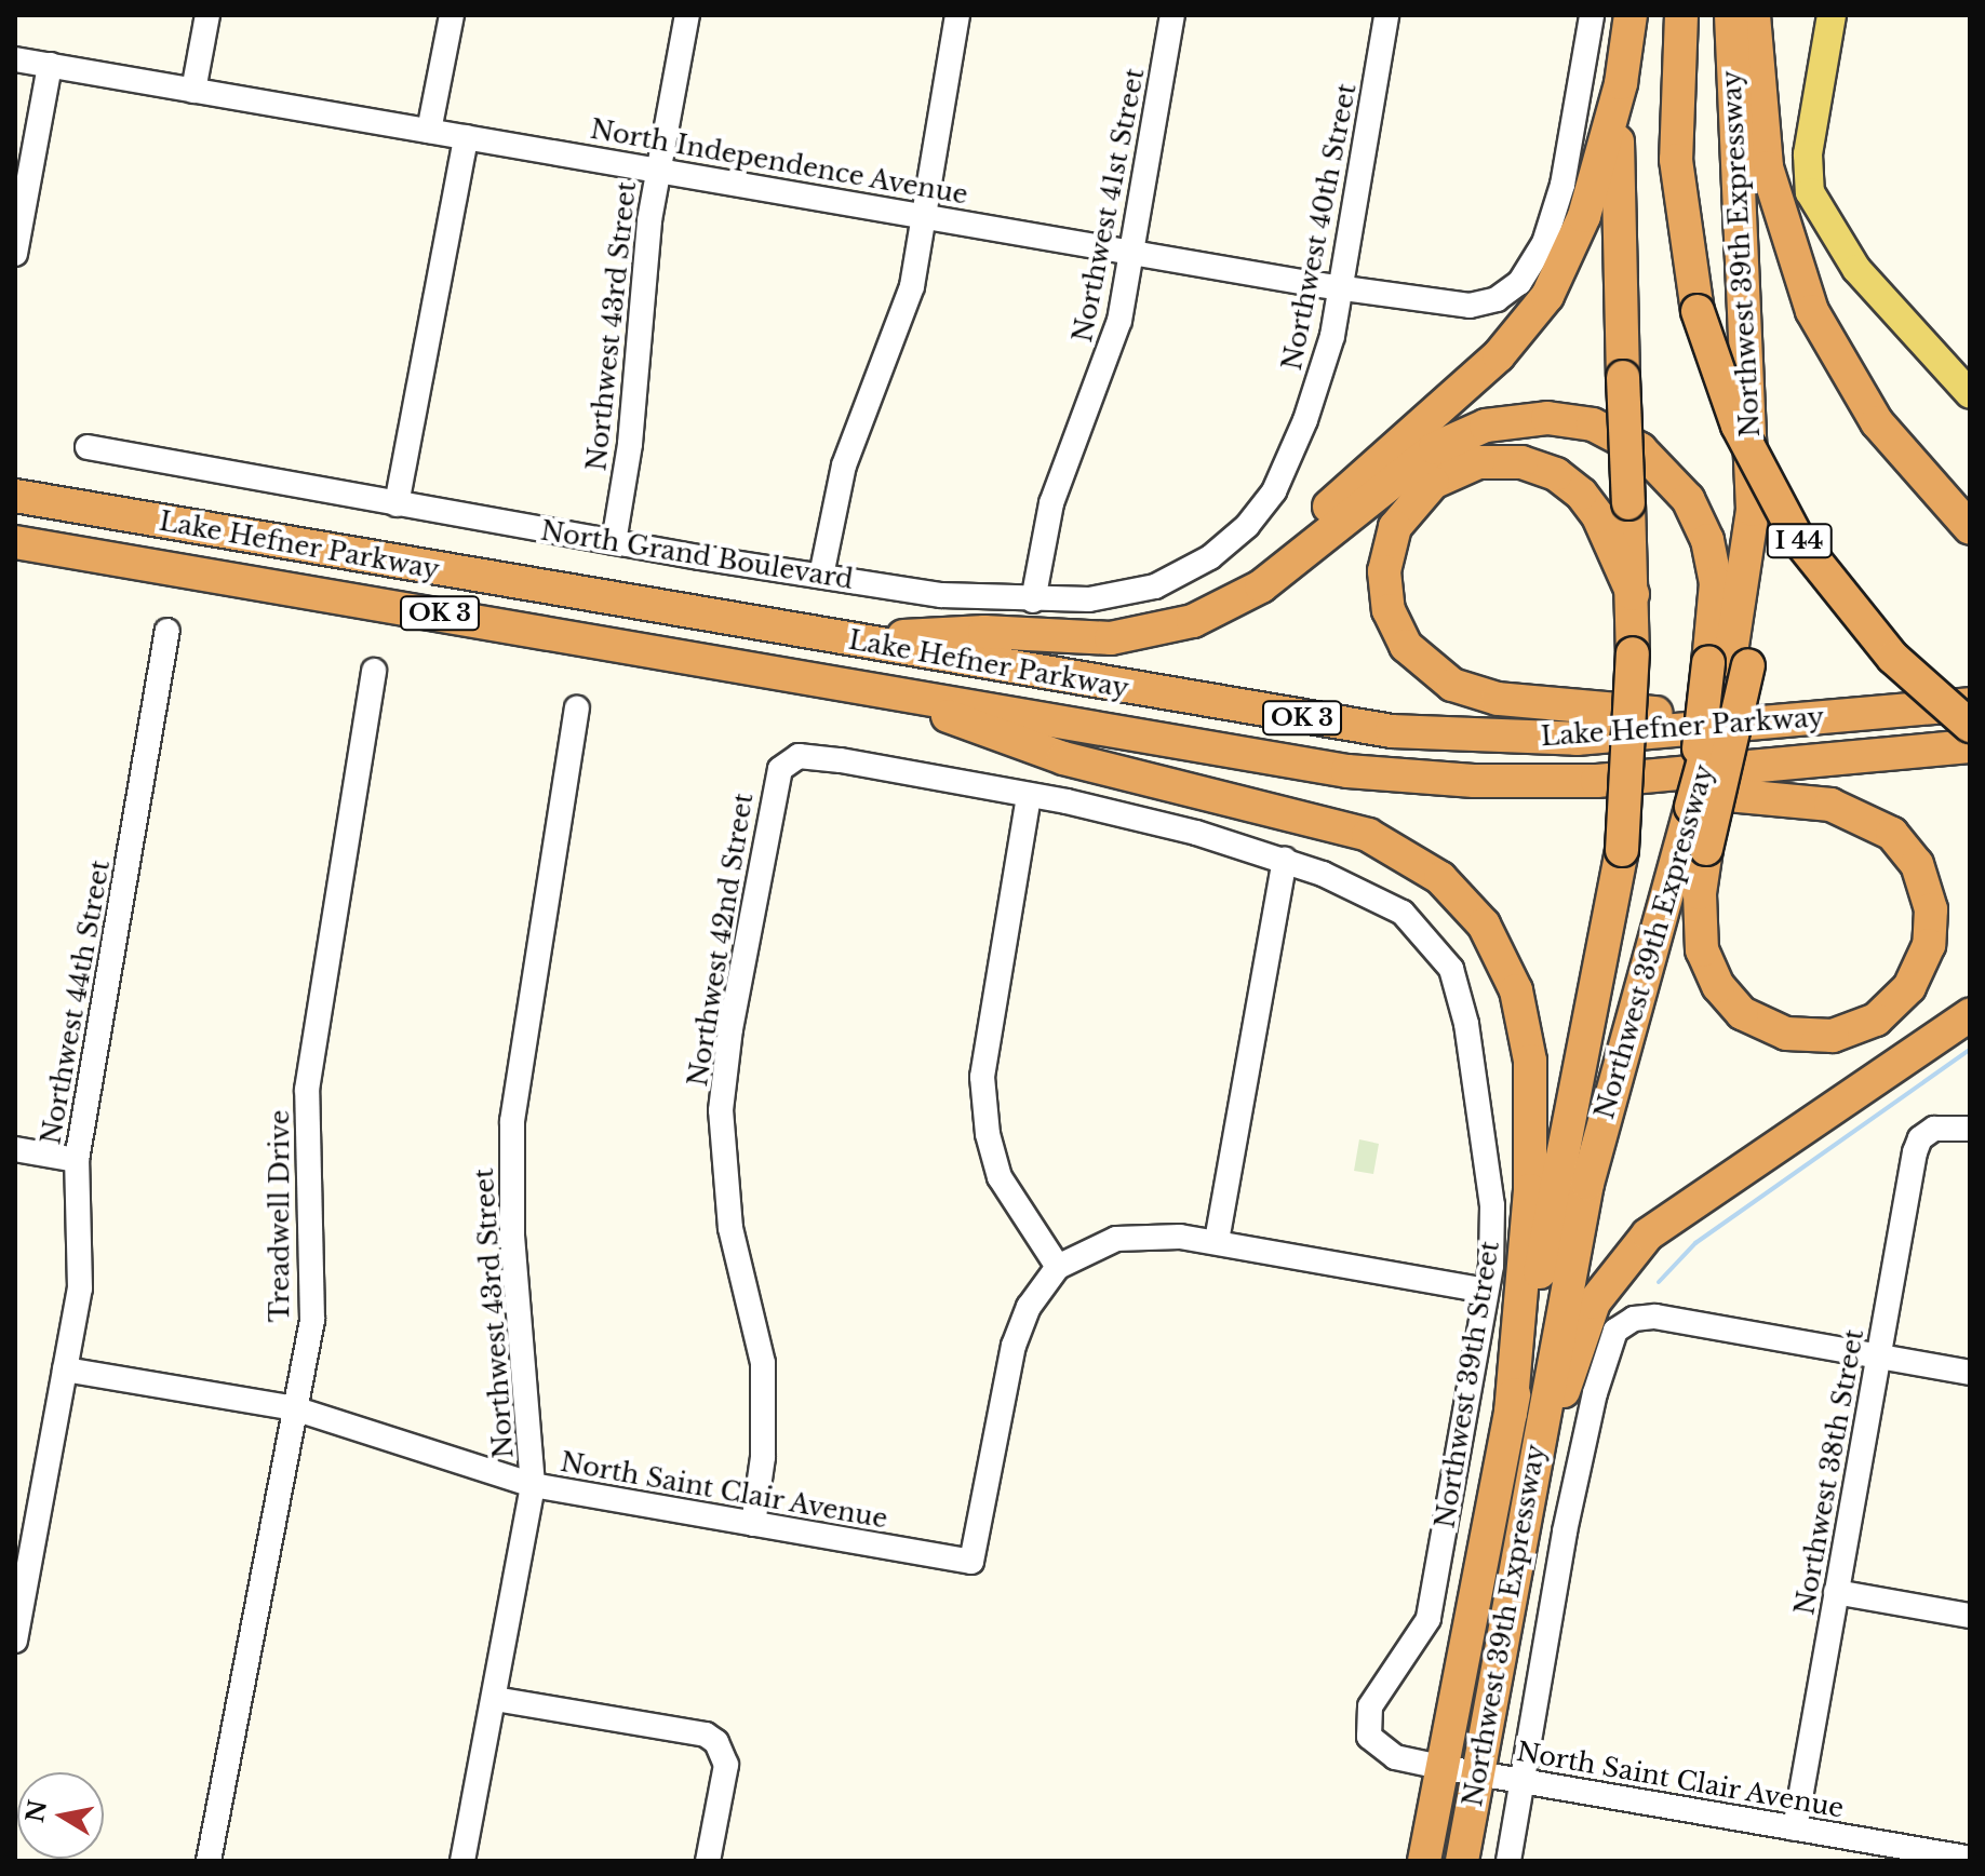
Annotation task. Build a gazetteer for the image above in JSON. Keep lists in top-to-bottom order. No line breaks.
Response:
{"streets":{"highway":["Northwest 39th Expressway","I 44","Lake Hefner Parkway","OK 3"],"street":["North Independence Avenue","Northwest 41st Street","Northwest 40th Street","Northwest 43rd Street","North Grand Boulevard","Northwest 42nd Street","Northwest 44th Street","Treadwell Drive","Northwest 39th Street","Northwest 38th Street","North Saint Clair Avenue"]},"crossings":[["North Independence Avenue","Northwest 41st Street"],["North Independence Avenue","Northwest 40th Street"],["North Independence Avenue","Northwest 43rd Street"],["Northwest 41st Street","North Grand Boulevard"],["Northwest 40th Street","North Grand Boulevard"],["Northwest 39th Expressway","North Saint Clair Avenue"],["Northwest 43rd Street","North Grand Boulevard"],["Northwest 43rd Street","North Saint Clair Avenue"],["Northwest 42nd Street","North Saint Clair Avenue"],["Northwest 44th Street","North Saint Clair Avenue"],["Treadwell Drive","North Saint Clair Avenue"],["Northwest 39th Street","North Saint Clair Avenue"],["Northwest 38th Street","North Saint Clair Avenue"]],"north":"left"}
